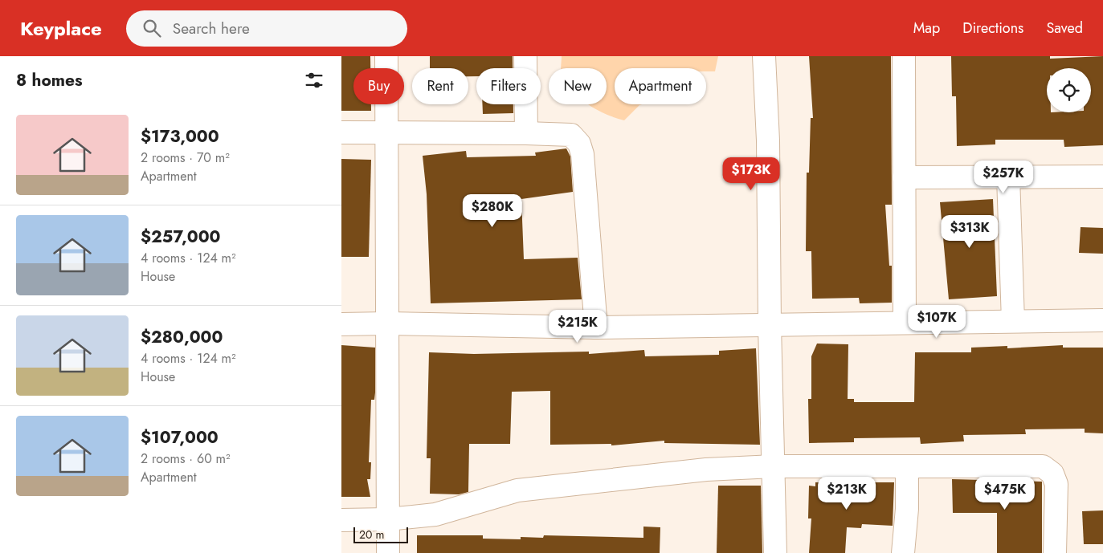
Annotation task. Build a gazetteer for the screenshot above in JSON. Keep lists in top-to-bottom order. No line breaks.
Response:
{"scale_bar":"20 m","page":{"header":"Keyplace","search":"Search here","nav":["Map","Directions","Saved"],"heading":"8 homes","chip":["Buy","Rent","Filters","New","Apartment"],"list":[{"name":"$173,000","note":"2 rooms · 70 m² · Apartment"},{"name":"$257,000","note":"4 rooms · 124 m² · House"},{"name":"$280,000","note":"4 rooms · 124 m² · House"},{"name":"$107,000","note":"2 rooms · 60 m² · Apartment"}],"price":["$173K","$257K","$280K","$313K","$107K","$215K","$213K","$475K"],"scale":"20 m"}}
